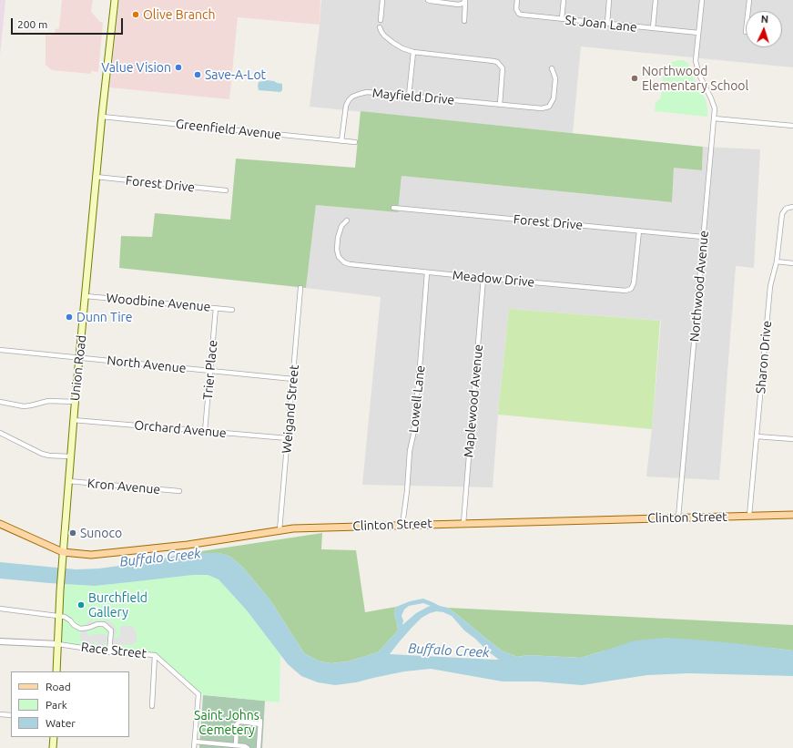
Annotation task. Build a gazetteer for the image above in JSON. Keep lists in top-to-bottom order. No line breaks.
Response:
{"streets":{"main road":["Union Road","Clinton Street"],"street":["St Joan Lane","Mayfield Drive","Greenfield Avenue","Forest Drive","Meadow Drive","Northwood Avenue","Woodbine Avenue","Sharon Drive","North Avenue","Trier Place","Lowell Lane","Maplewood Avenue","Weigand Street","Orchard Avenue","Kron Avenue","Race Street"]},"crossings":[["St Joan Lane","Northwood Avenue"],["Mayfield Drive","Greenfield Avenue"],["Greenfield Avenue","Union Road"],["Forest Drive","Meadow Drive"],["Forest Drive","Northwood Avenue"],["Forest Drive","Union Road"],["Meadow Drive","Lowell Lane"],["Meadow Drive","Maplewood Avenue"],["Northwood Avenue","Clinton Street"],["Woodbine Avenue","Union Road"],["Woodbine Avenue","Trier Place"],["Sharon Drive","Clinton Street"],["North Avenue","Union Road"],["North Avenue","Trier Place"],["North Avenue","Weigand Street"],["Union Road","Orchard Avenue"],["Union Road","Kron Avenue"],["Union Road","Clinton Street"],["Union Road","Race Street"],["Trier Place","Orchard Avenue"],["Lowell Lane","Clinton Street"],["Maplewood Avenue","Clinton Street"],["Weigand Street","Orchard Avenue"],["Weigand Street","Clinton Street"]],"water":["Buffalo Creek"],"parks":["Saint Johns Cemetery"],"places":["Olive Branch","Value Vision","Save-A-Lot","Northwood Elementary School","Dunn Tire","Sunoco","Burchfield Gallery"],"legend":["Road","Park","Water"],"scale_bar":"200 m","north":"top"}
